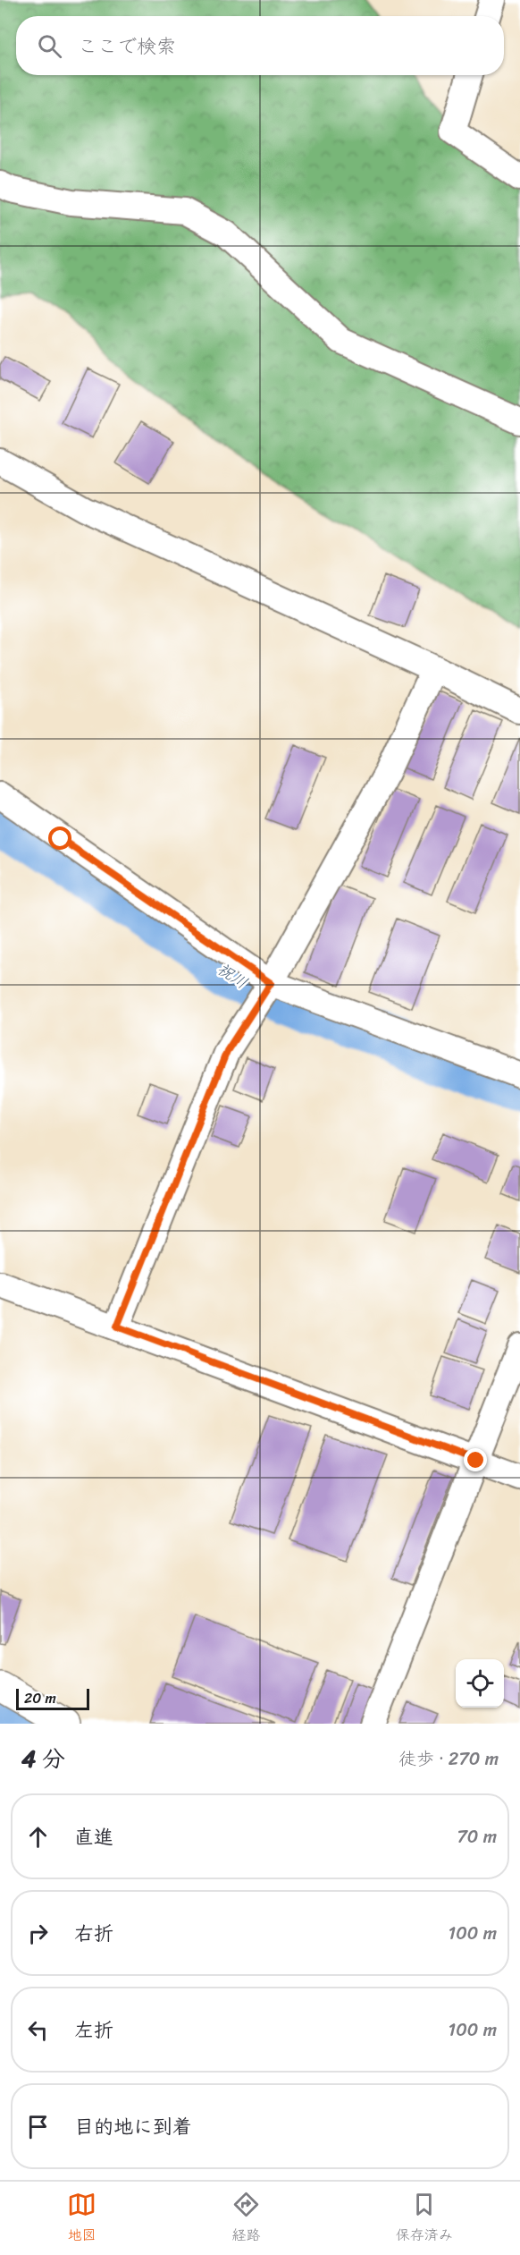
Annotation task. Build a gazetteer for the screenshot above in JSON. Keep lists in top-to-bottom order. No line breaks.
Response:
{"water":["祝川"],"scale_bar":"20 m","page":{"search":"ここで検索","scale":"20 m","heading":["4 分","徒歩 · 270 m"],"list":[["直進","70 m"],["右折","100 m"],["左折","100 m"],"目的地に到着"],"nav":["地図","経路","保存済み"]}}
